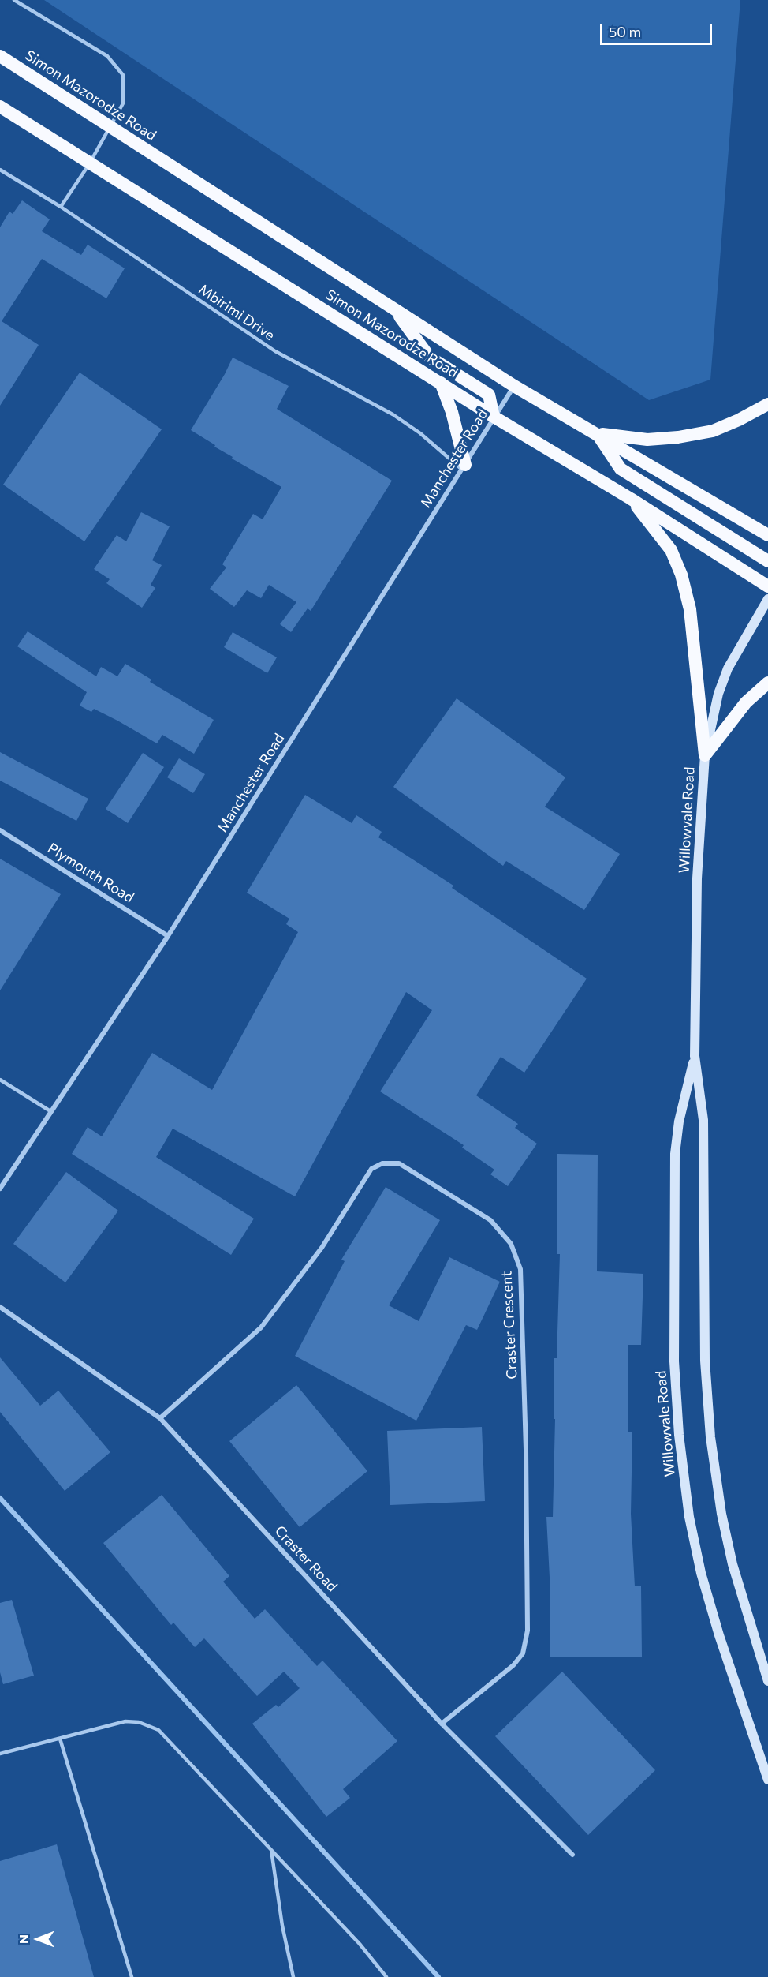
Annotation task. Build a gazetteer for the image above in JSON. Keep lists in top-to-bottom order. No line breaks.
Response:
{"streets":{"highway":["Simon Mazorodze Road"],"main road":["Willowvale Road"],"street":["Manchester Road","Plymouth Road","Craster Crescent","Craster Road"],"lane":["Mbirimi Drive"]},"crossings":[["Simon Mazorodze Road","Manchester Road"],["Mbirimi Drive","Manchester Road"],["Manchester Road","Plymouth Road"],["Craster Crescent","Craster Road"]],"scale_bar":"50 m","north":"left"}
